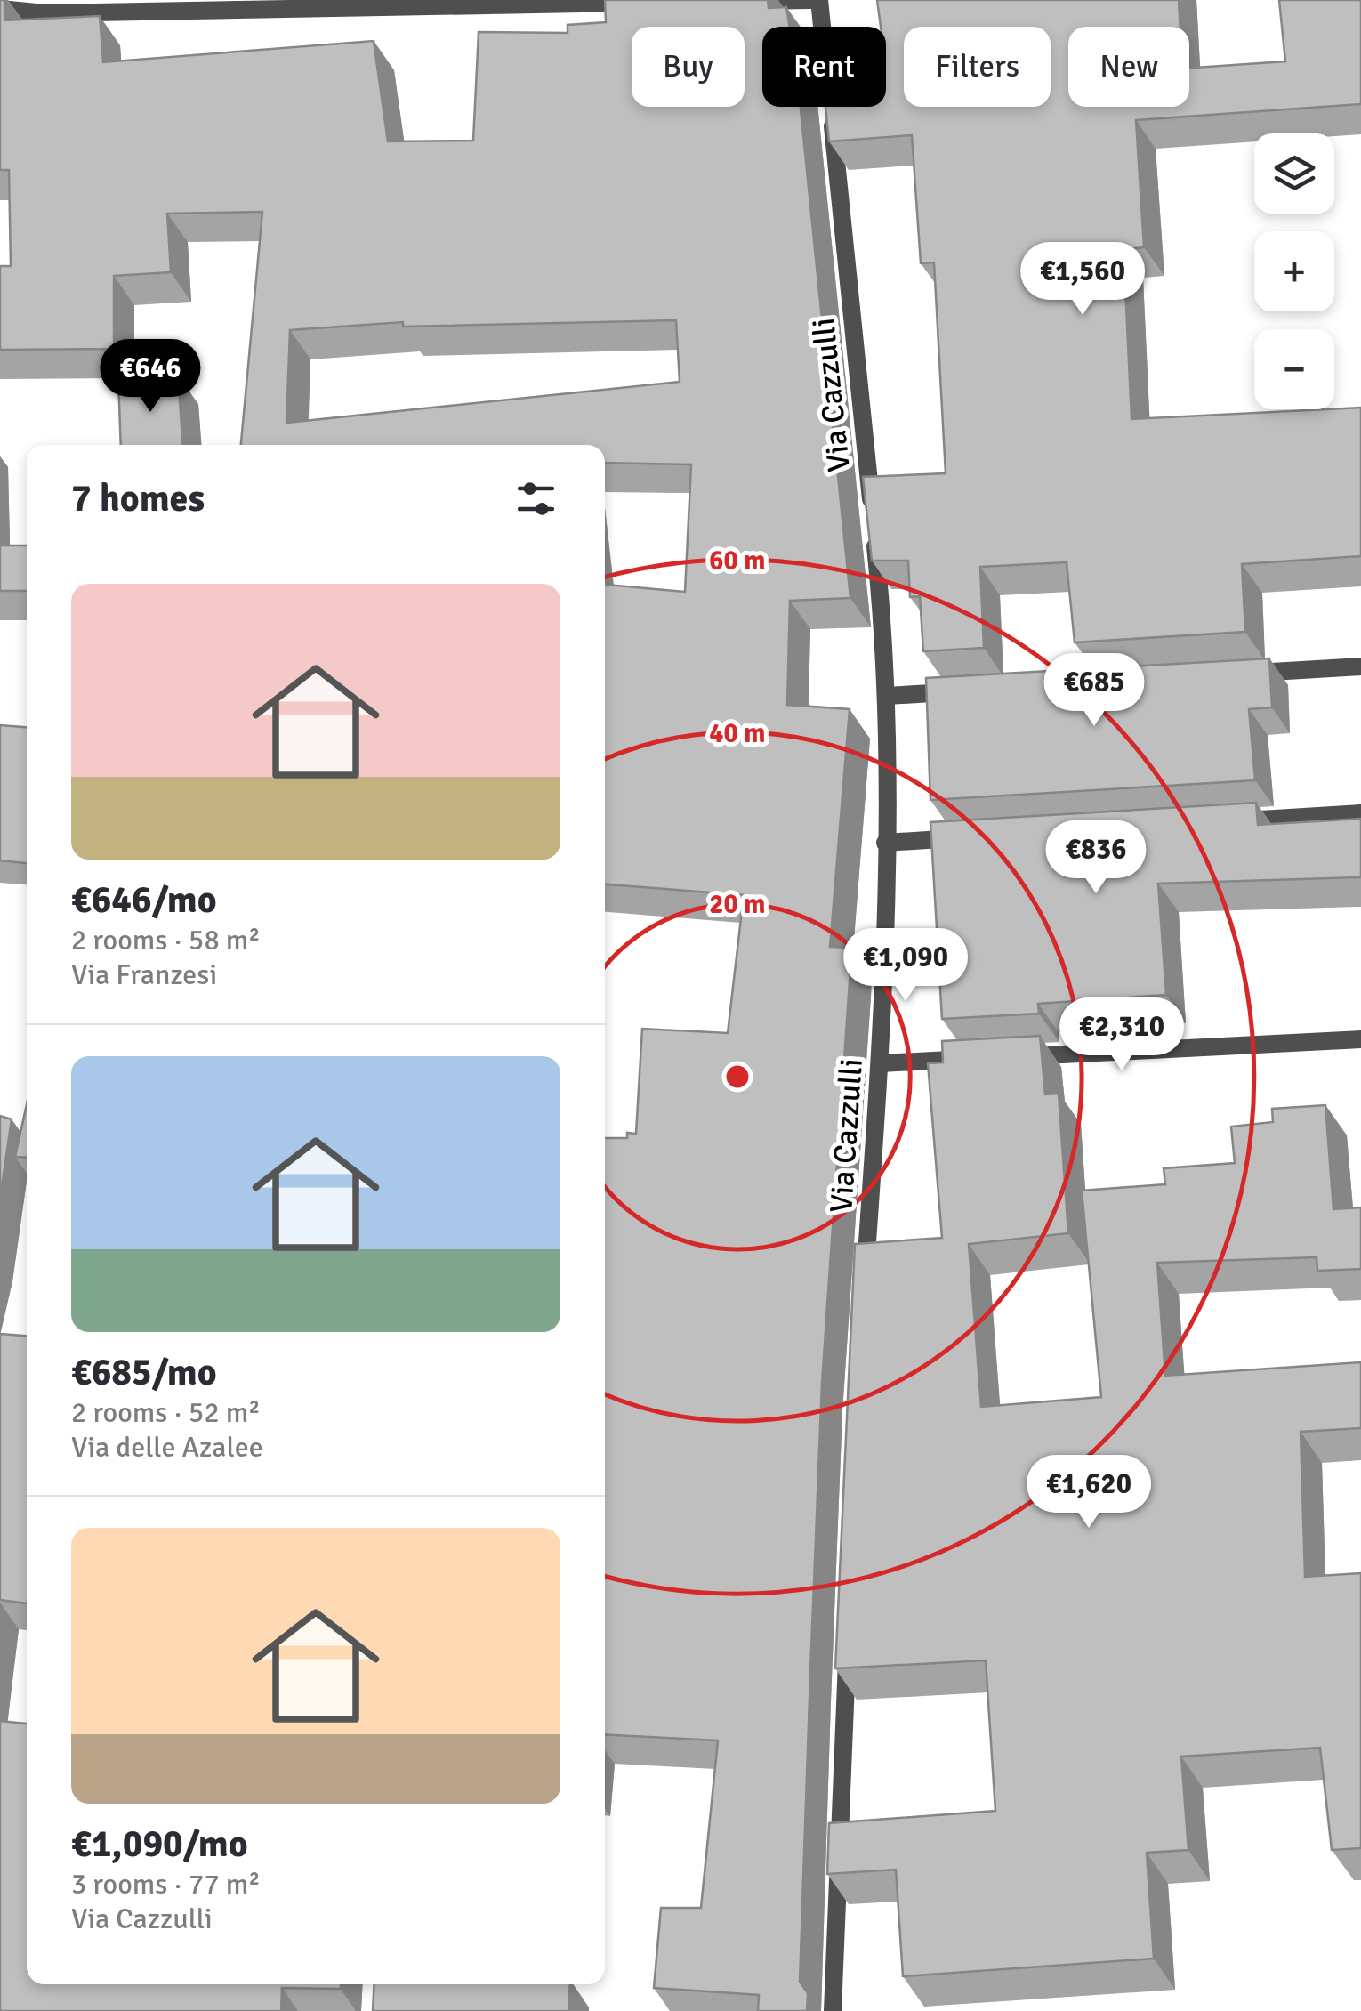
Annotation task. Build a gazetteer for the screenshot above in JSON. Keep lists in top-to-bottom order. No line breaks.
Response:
{"streets":{"street":["Via Cazzulli"]},"page":{"chip":["Buy","Rent","Filters","New"],"map_buttons":["+","−"],"price":["€1,560","€646","€685","€836","€1,090","€2,310","€1,620"],"heading":"7 homes","list":[{"name":"€646/mo","note":"2 rooms · 58 m² · Via Franzesi"},{"name":"€685/mo","note":"2 rooms · 52 m² · Via delle Azalee"},{"name":"€1,090/mo","note":"3 rooms · 77 m² · Via Cazzulli"}]},"rings":["60 m","40 m","20 m"]}
